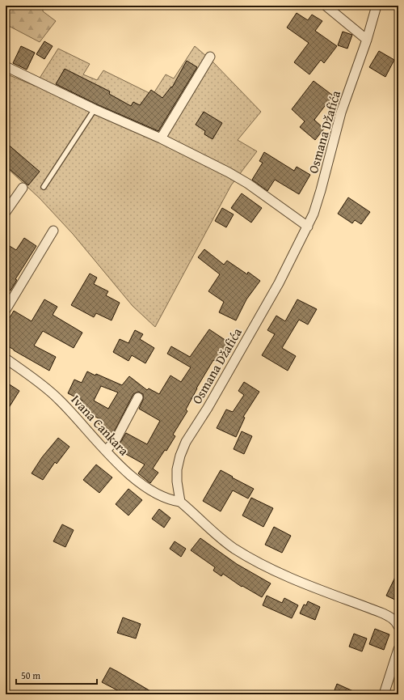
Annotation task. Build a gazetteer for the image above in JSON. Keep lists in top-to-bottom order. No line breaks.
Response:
{"streets":{"street":["Osmana Džafića","Ivana Cankara"]},"crossings":[["Osmana Džafića","Ivana Cankara"]],"scale_bar":"50 m"}
